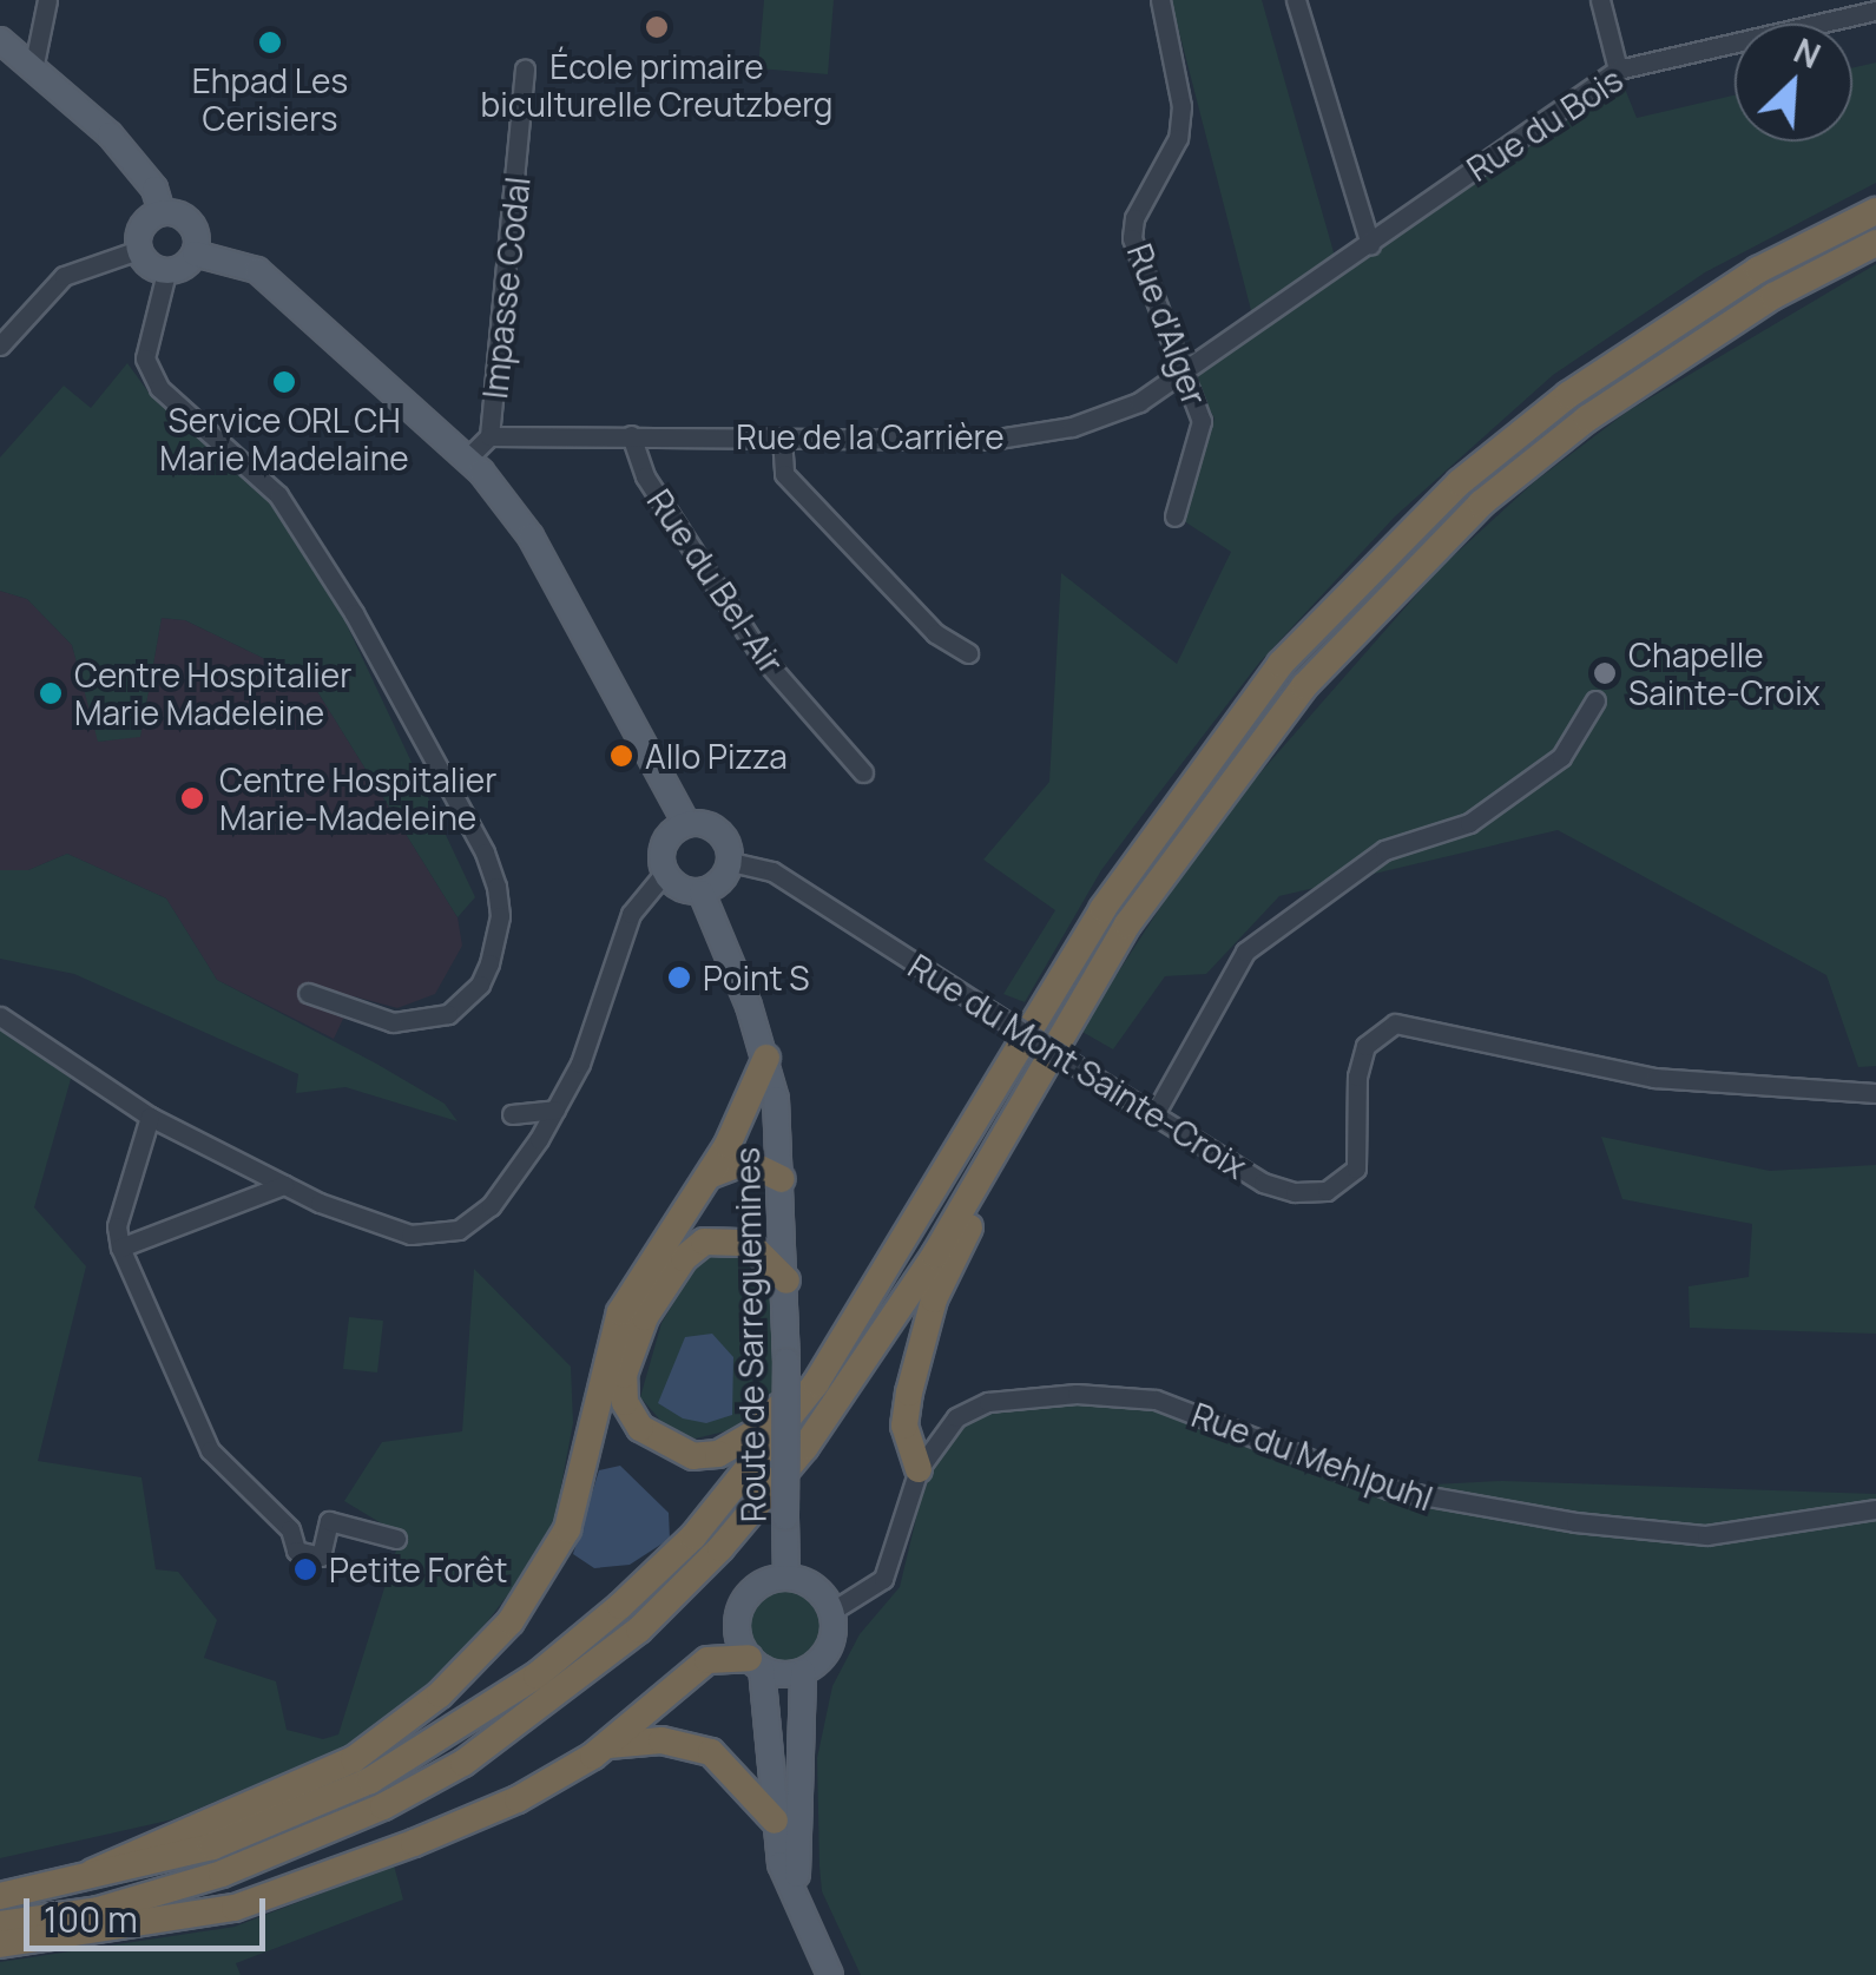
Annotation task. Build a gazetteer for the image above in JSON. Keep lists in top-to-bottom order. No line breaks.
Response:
{"streets":{"main road":["Route de Sarreguemines"],"street":["Rue du Bois","Impasse Codal","Rue d'Alger","Rue de la Carrière","Rue du Bel-Air","Rue du Mont Sainte-Croix","Rue du Mehlpuhl"]},"crossings":[["Rue du Bois","Rue de la Carrière"],["Impasse Codal","Rue de la Carrière"],["Rue d'Alger","Rue de la Carrière"],["Rue de la Carrière","Rue du Bel-Air"],["Rue du Mont Sainte-Croix","Route de Sarreguemines"],["Route de Sarreguemines","Rue du Mehlpuhl"]],"places":["École primaire biculturelle Creutzberg","Ehpad Les Cerisiers","Service ORL CH Marie Madelaine","Chapelle Sainte-Croix","Centre Hospitalier Marie Madeleine","Allo Pizza","Centre Hospitalier Marie-Madeleine","Point S","Petite Forêt"],"scale_bar":"100 m","north":"top right"}
